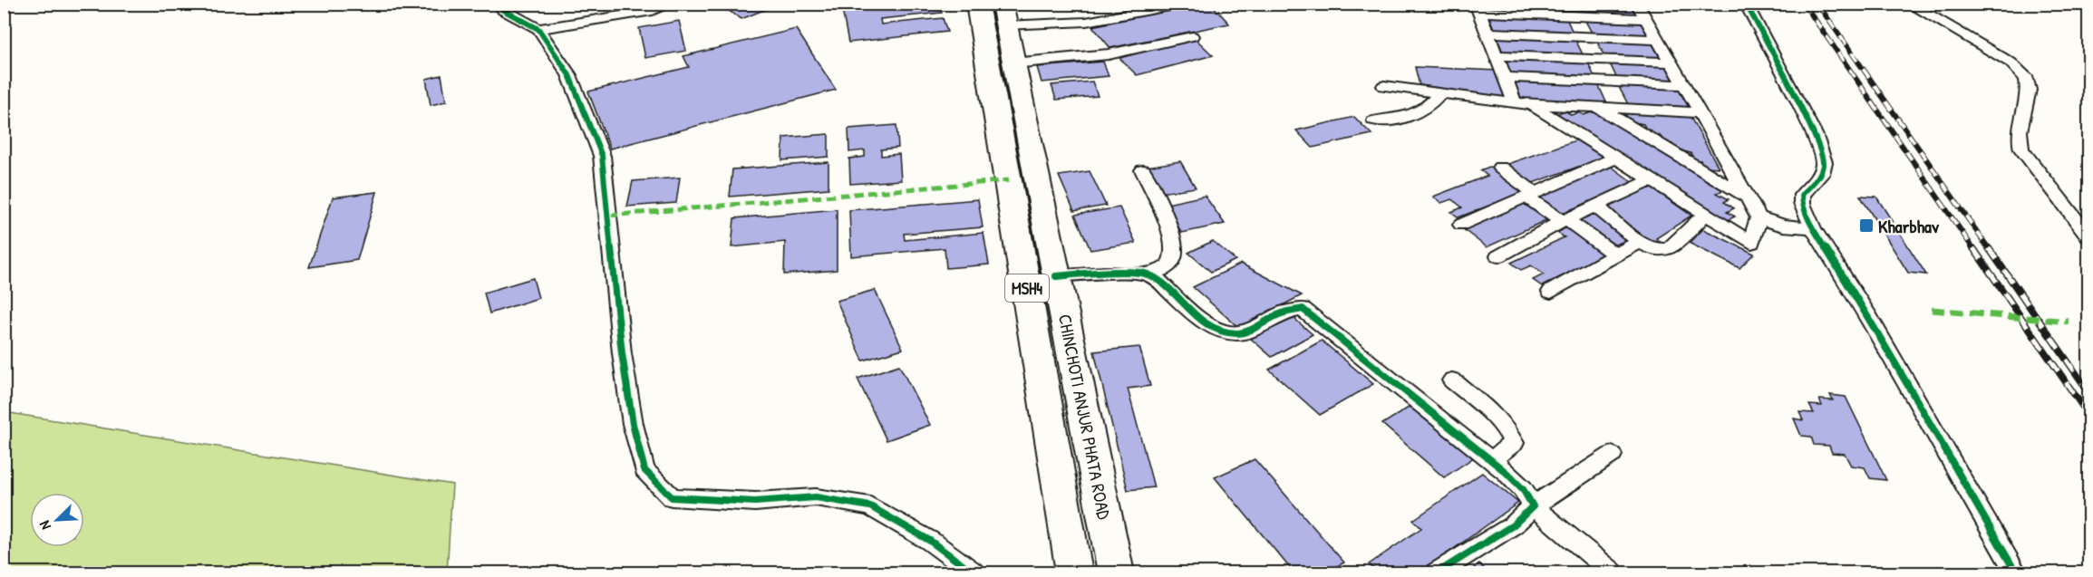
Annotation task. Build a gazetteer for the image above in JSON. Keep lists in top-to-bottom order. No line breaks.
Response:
{"streets":{"main road":["MSH4","CHINCHOTI ANJUR PHATA ROAD"]},"places":{"transit":["Kharbhav"]},"north":"bottom left"}
